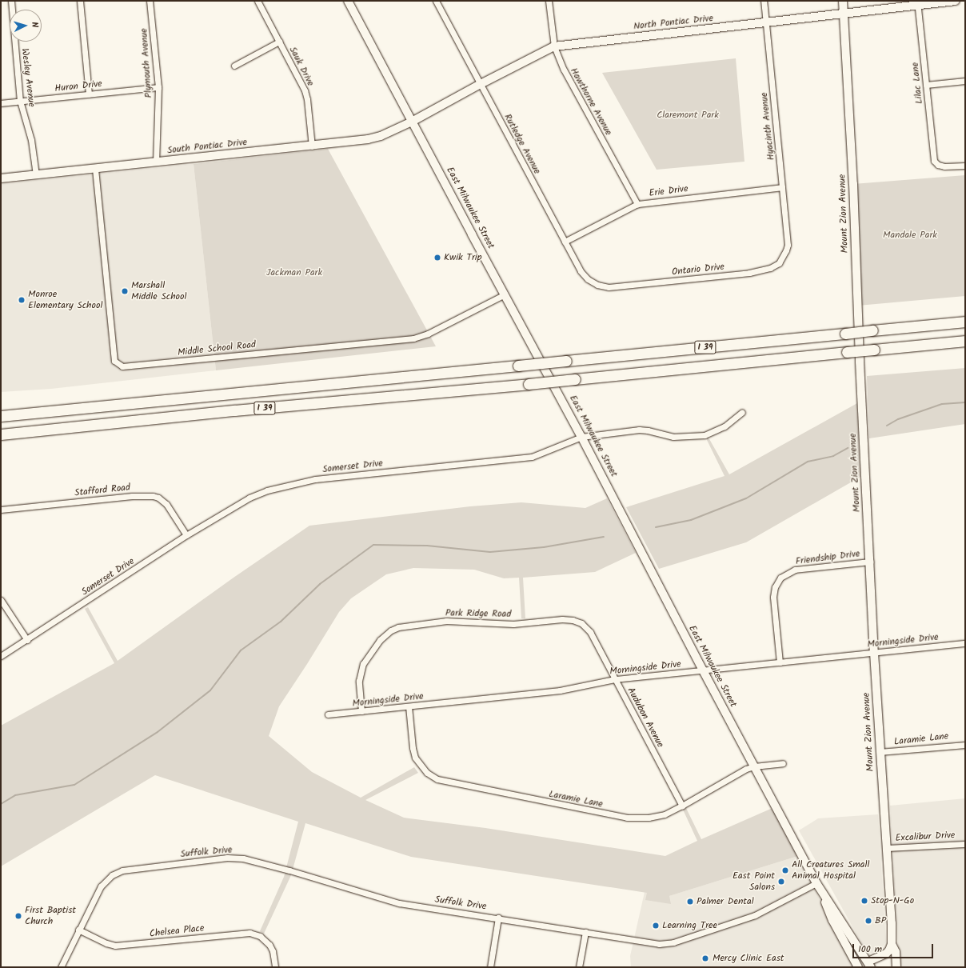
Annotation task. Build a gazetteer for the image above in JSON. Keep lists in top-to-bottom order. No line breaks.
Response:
{"streets":{"highway":["I 39"],"main road":["North Pontiac Drive","South Pontiac Drive","East Milwaukee Street","Mount Zion Avenue"],"street":["Plymouth Avenue","Sauk Drive","Wesley Avenue","Lilac Lane","Huron Drive","Hawthorne Avenue","Hyacinth Avenue","Rutledge Avenue","Erie Drive","Ontario Drive","Middle School Road","Somerset Drive","Stafford Road","Friendship Drive","Park Ridge Road","Morningside Drive","Audubon Avenue","Laramie Lane","Excalibur Drive","Suffolk Drive","Chelsea Place"]},"crossings":[["North Pontiac Drive","Lilac Lane"],["North Pontiac Drive","Hawthorne Avenue"],["North Pontiac Drive","Hyacinth Avenue"],["North Pontiac Drive","Rutledge Avenue"],["North Pontiac Drive","South Pontiac Drive"],["North Pontiac Drive","East Milwaukee Street"],["North Pontiac Drive","Mount Zion Avenue"],["Plymouth Avenue","Huron Drive"],["Plymouth Avenue","South Pontiac Drive"],["Sauk Drive","South Pontiac Drive"],["Wesley Avenue","Huron Drive"],["Wesley Avenue","South Pontiac Drive"],["Hawthorne Avenue","Erie Drive"],["Hyacinth Avenue","Erie Drive"],["Hyacinth Avenue","Ontario Drive"],["Rutledge Avenue","Erie Drive"],["Rutledge Avenue","Ontario Drive"],["South Pontiac Drive","East Milwaukee Street"],["South Pontiac Drive","Middle School Road"],["East Milwaukee Street","Middle School Road"],["East Milwaukee Street","Somerset Drive"],["East Milwaukee Street","Morningside Drive"],["East Milwaukee Street","Laramie Lane"],["East Milwaukee Street","Suffolk Drive"],["Mount Zion Avenue","Friendship Drive"],["Mount Zion Avenue","Morningside Drive"],["Mount Zion Avenue","Laramie Lane"],["Mount Zion Avenue","Excalibur Drive"],["Somerset Drive","Stafford Road"],["Friendship Drive","Morningside Drive"],["Park Ridge Road","Morningside Drive"],["Park Ridge Road","Audubon Avenue"],["Morningside Drive","Audubon Avenue"],["Morningside Drive","Laramie Lane"],["Audubon Avenue","Laramie Lane"],["Suffolk Drive","Chelsea Place"]],"parks":["Claremont Park","Mandale Park","Jackman Park"],"places":["Kwik Trip","Marshall Middle School","Monroe Elementary School","All Creatures Small Animal Hospital","East Point Salons","Stop-N-Go","Palmer Dental","First Baptist Church","BP","Learning Tree","Mercy Clinic East"],"scale_bar":"100 m","north":"right"}
